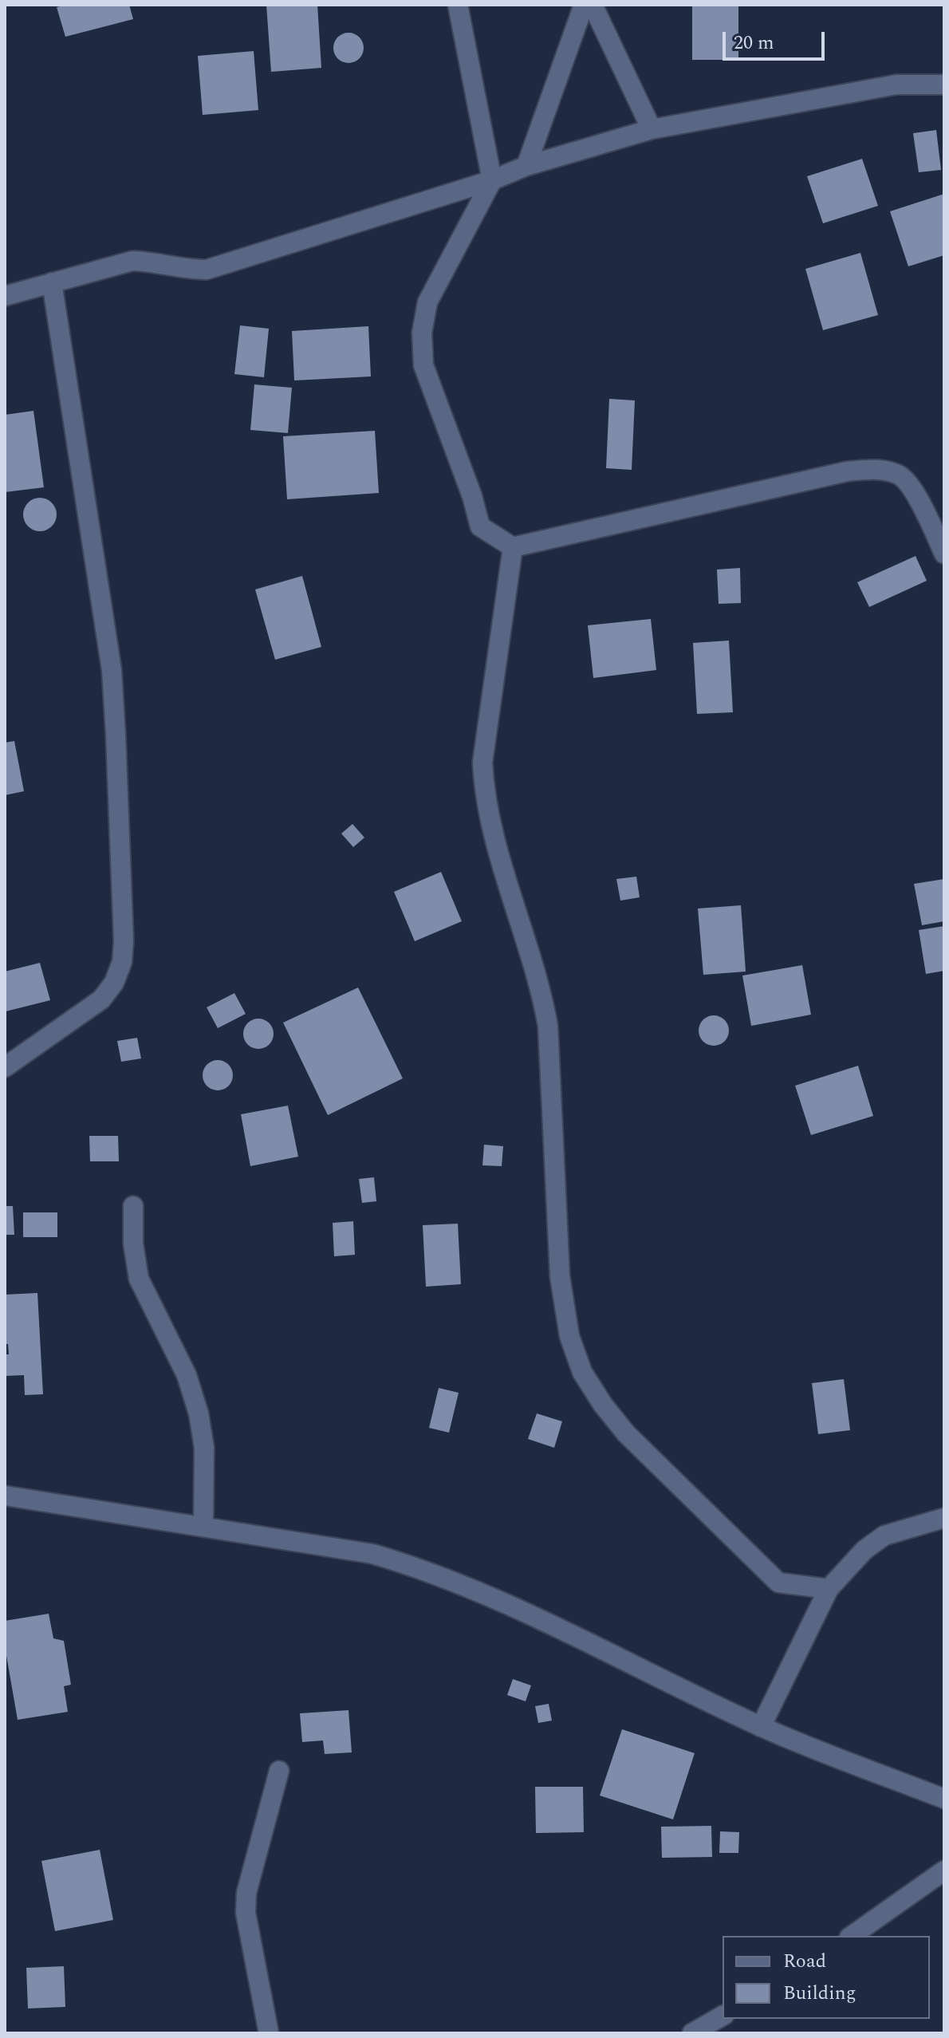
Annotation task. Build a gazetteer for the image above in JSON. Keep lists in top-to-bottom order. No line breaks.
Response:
{"legend":["Road","Building"],"scale_bar":"20 m"}
